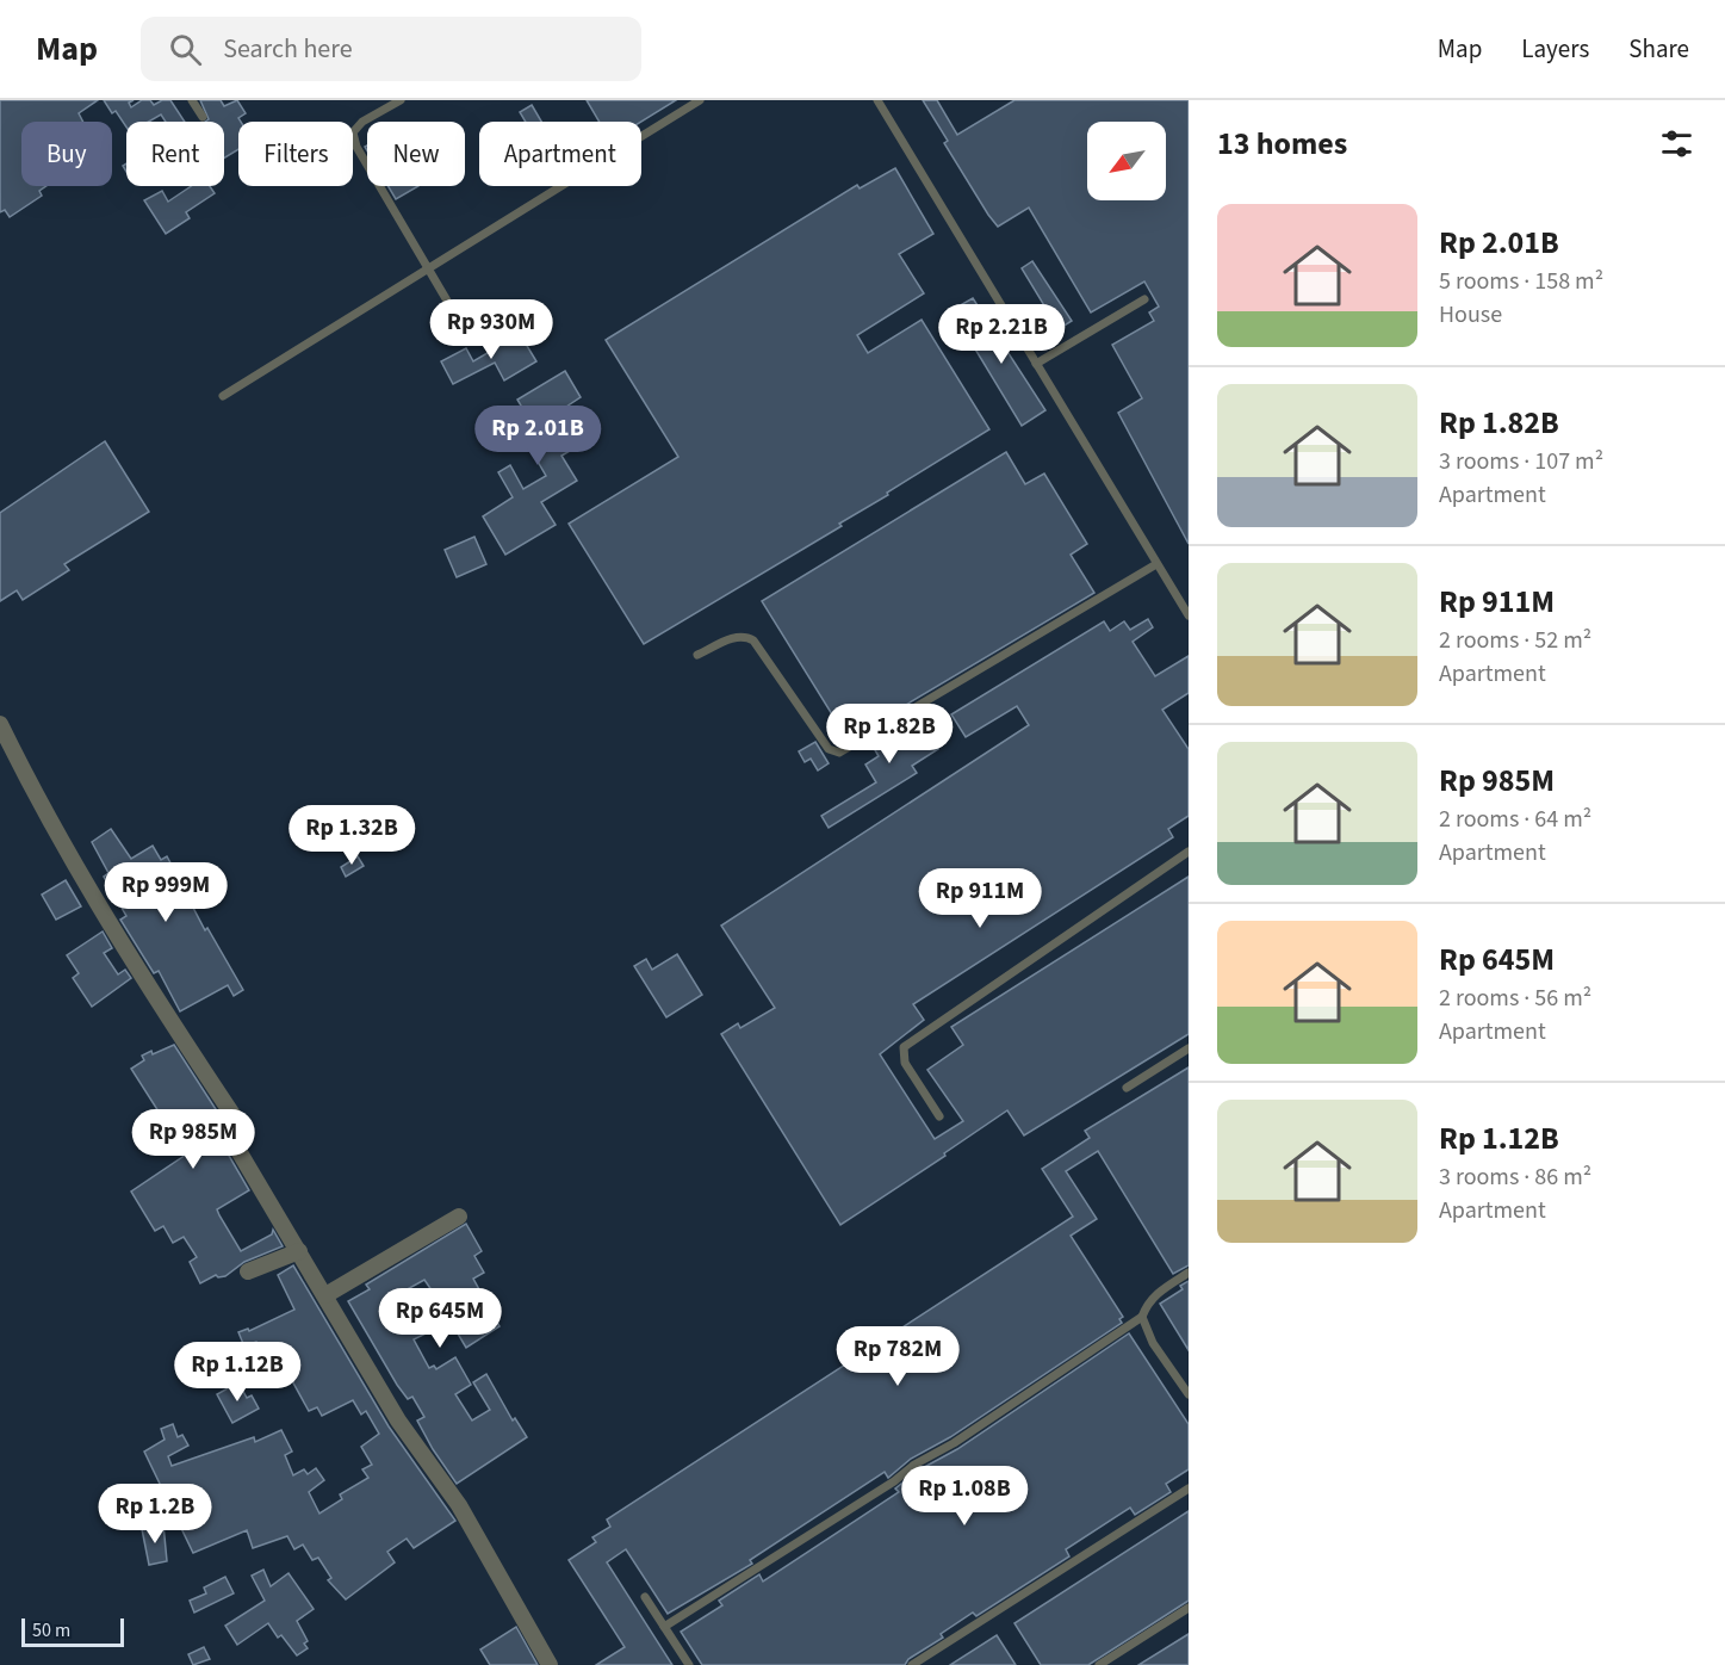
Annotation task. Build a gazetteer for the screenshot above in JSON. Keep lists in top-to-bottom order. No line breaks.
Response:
{"scale_bar":"50 m","north":"bottom left","page":{"header":"Map","search":"Search here","nav":["Map","Layers","Share"],"heading":"13 homes","chip":["Buy","Rent","Filters","New","Apartment"],"list":[{"name":"Rp 2.01B","note":"5 rooms · 158 m² · House"},{"name":"Rp 1.82B","note":"3 rooms · 107 m² · Apartment"},{"name":"Rp 911M","note":"2 rooms · 52 m² · Apartment"},{"name":"Rp 985M","note":"2 rooms · 64 m² · Apartment"},{"name":"Rp 645M","note":"2 rooms · 56 m² · Apartment"},{"name":"Rp 1.12B","note":"3 rooms · 86 m² · Apartment"}],"price":["Rp 930M","Rp 2.21B","Rp 2.01B","Rp 1.82B","Rp 1.32B","Rp 999M","Rp 911M","Rp 985M","Rp 645M","Rp 782M","Rp 1.12B","Rp 1.08B","Rp 1.2B"],"scale":"50 m"}}
